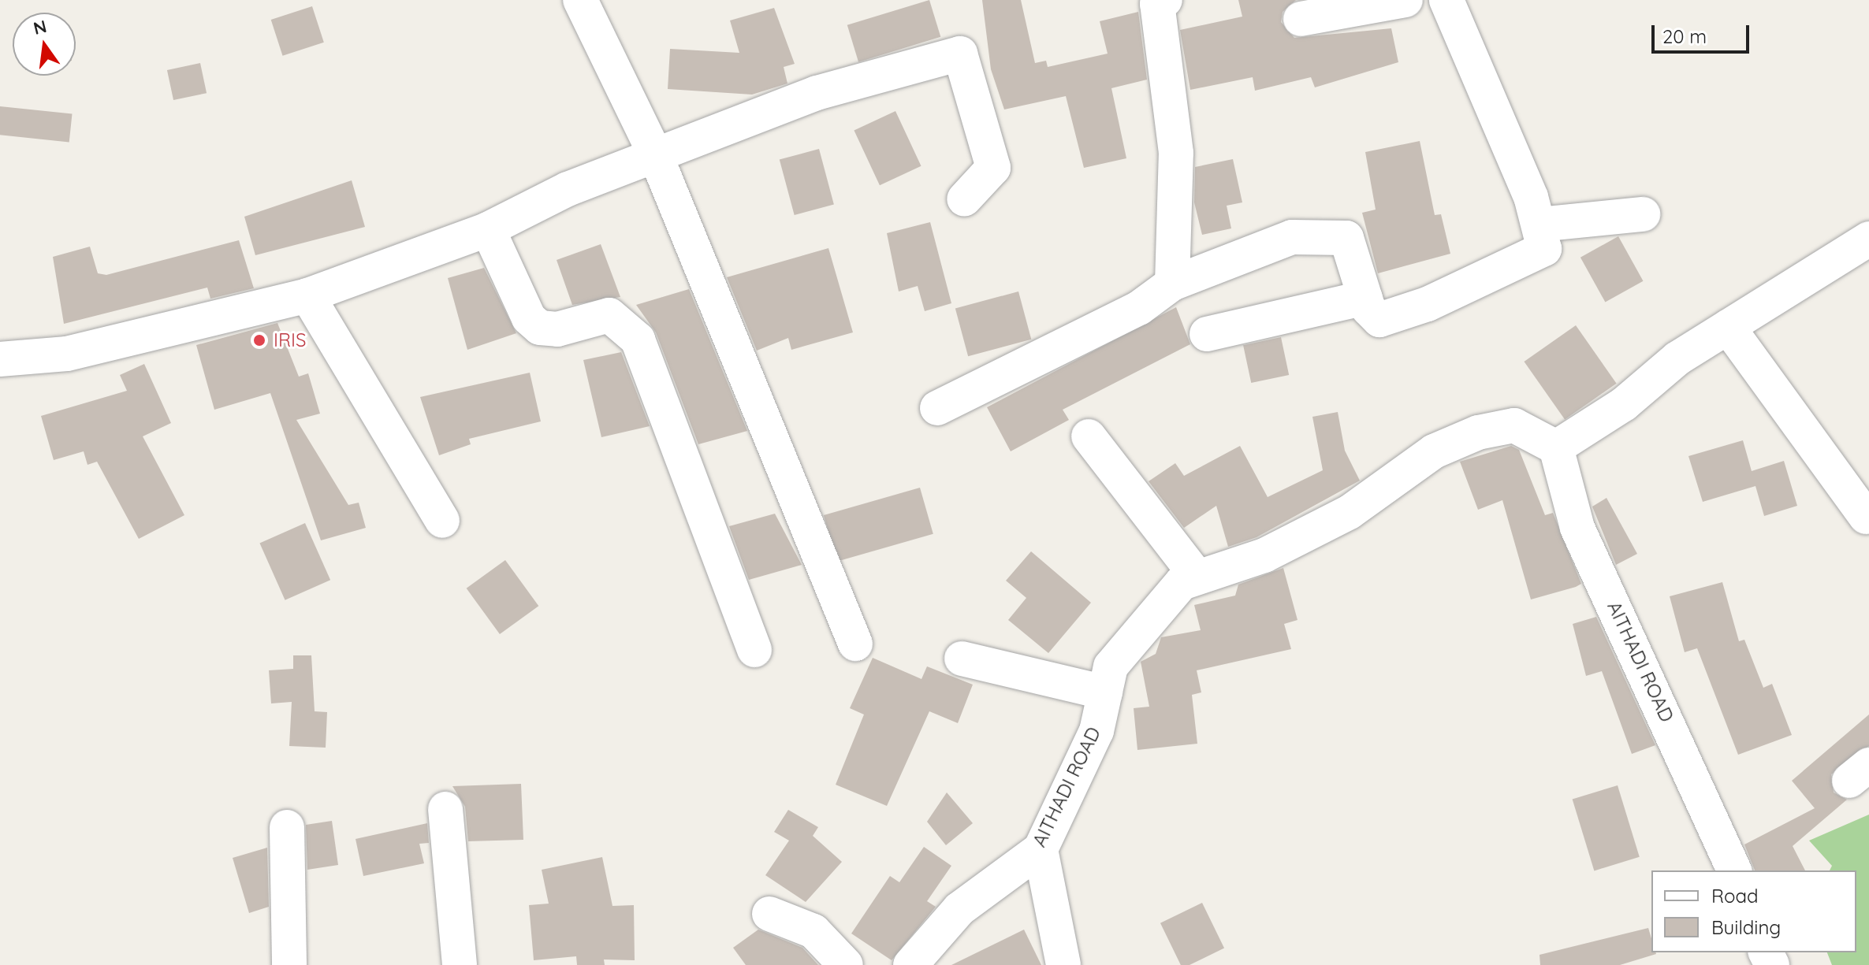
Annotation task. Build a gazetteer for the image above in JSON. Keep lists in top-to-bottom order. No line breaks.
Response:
{"streets":{"street":["AITHADI ROAD"]},"places":["IRIS"],"legend":["Road","Building"],"scale_bar":"20 m","north":"top"}
